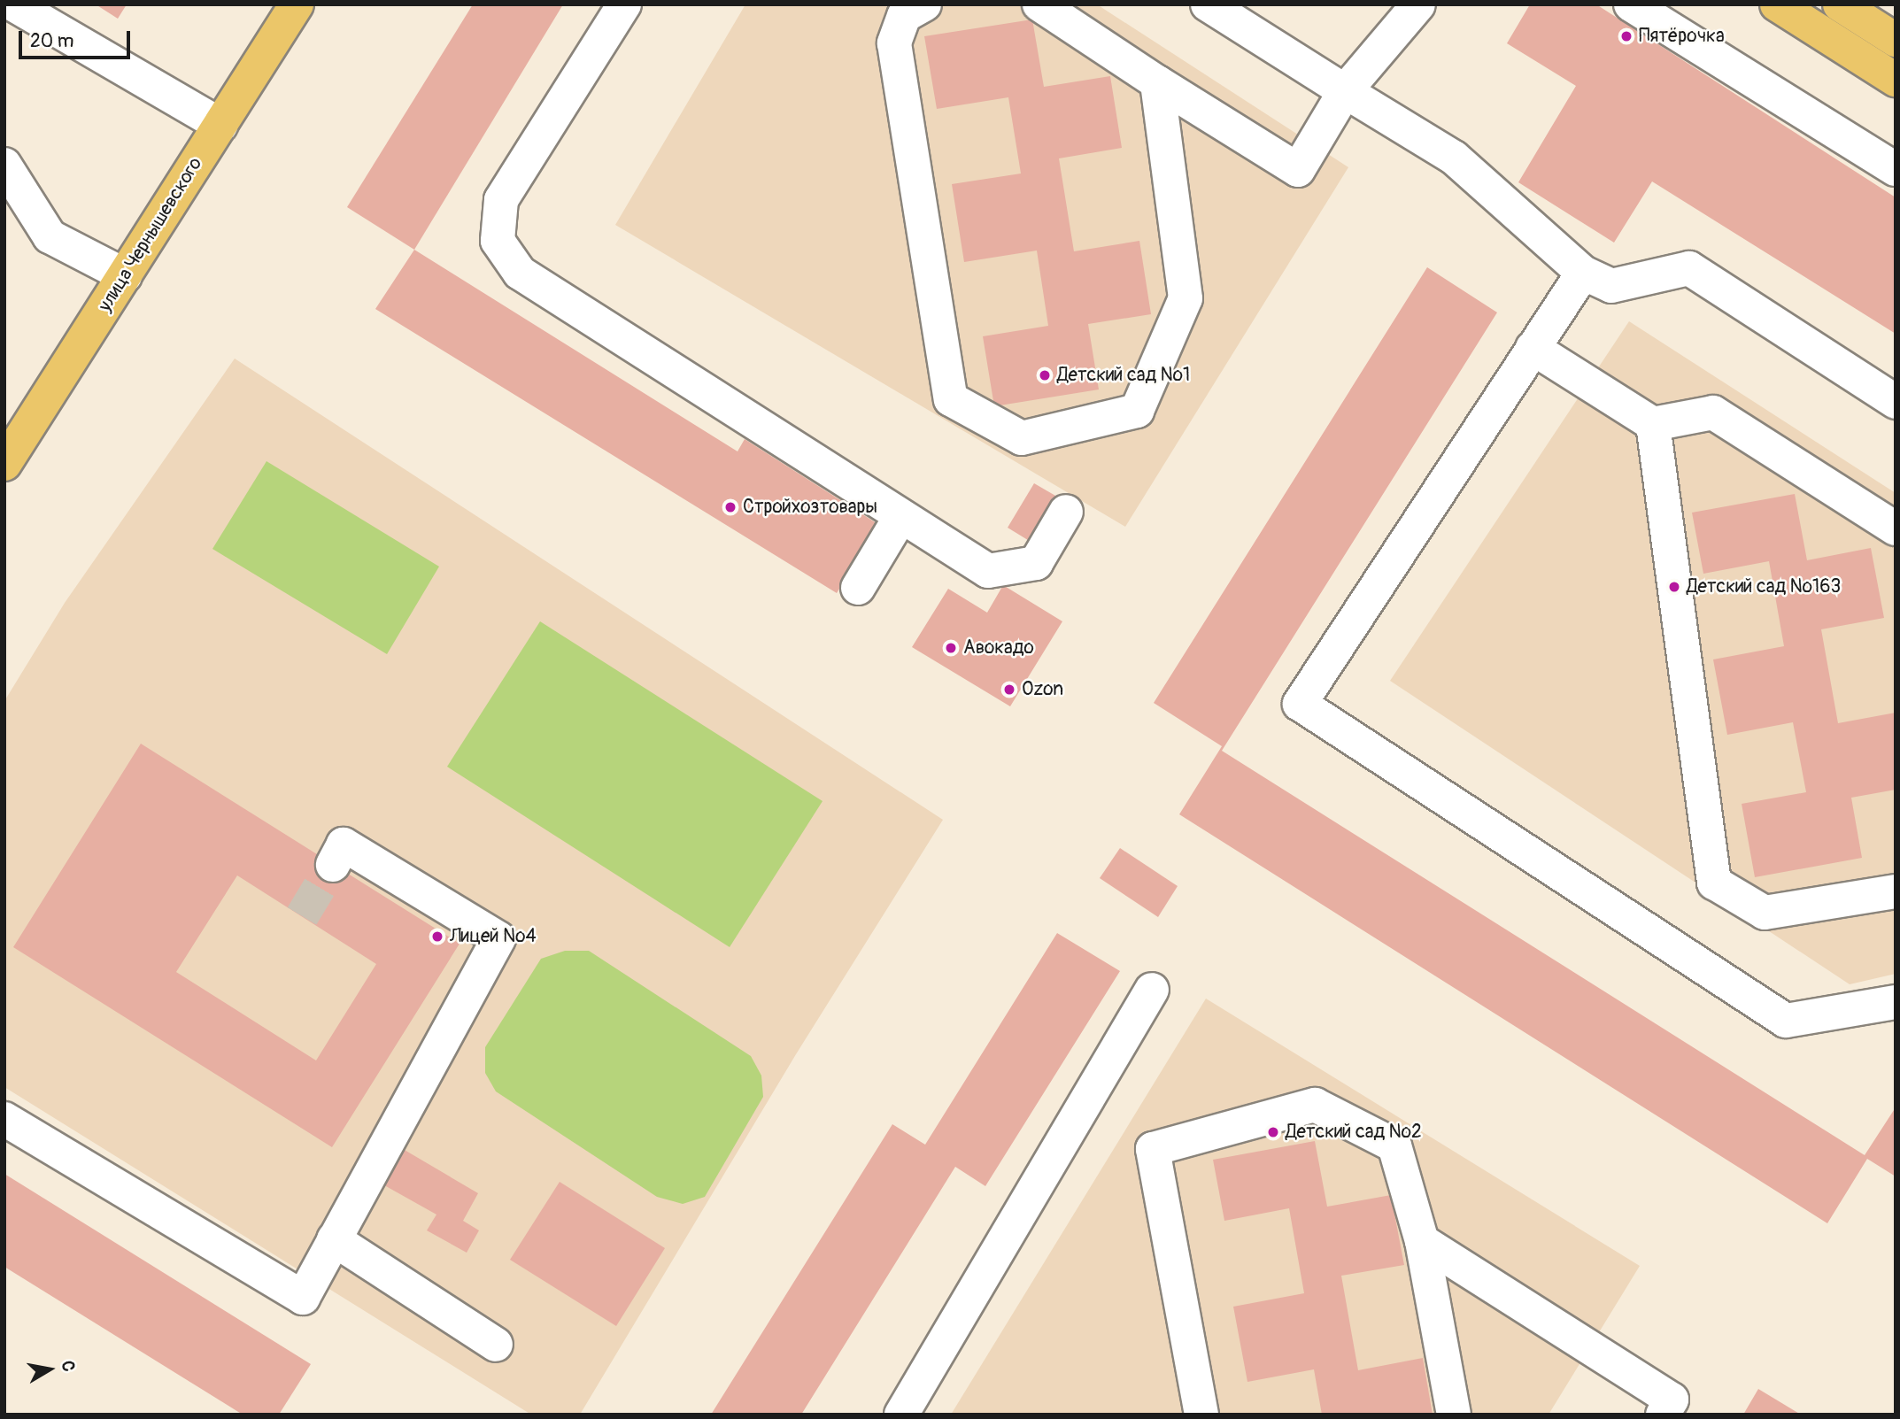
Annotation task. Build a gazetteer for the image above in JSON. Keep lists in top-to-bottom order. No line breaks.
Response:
{"streets":{"main road":["улица Чернышевского"]},"places":["Пятёрочка","Детский сад №1","Стройхозтовары","Детский сад №163","Авокадо","Ozon","Лицей №4","Детский сад №2"],"scale_bar":"20 m","north":"right"}
